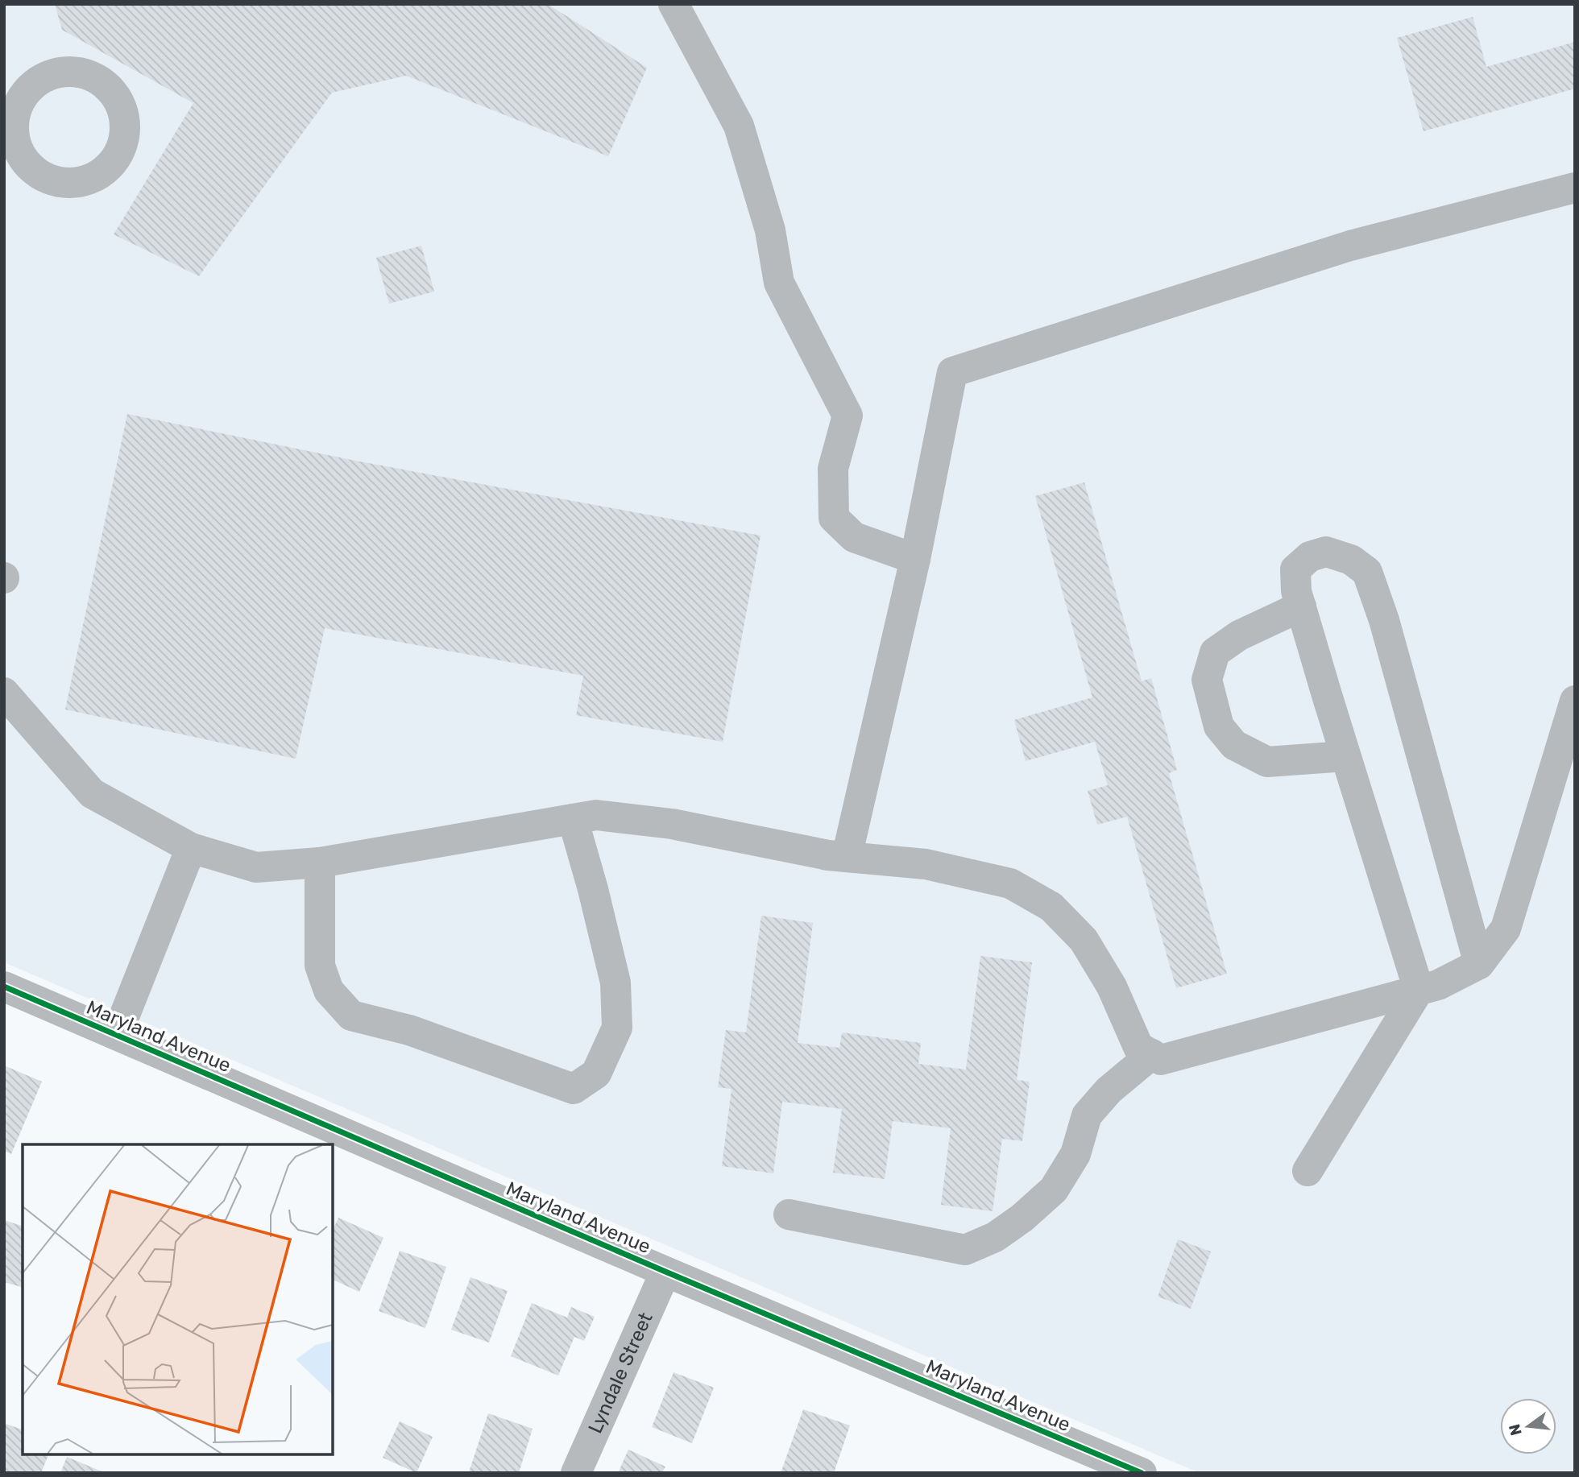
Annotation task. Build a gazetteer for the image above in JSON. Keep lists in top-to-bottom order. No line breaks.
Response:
{"streets":{"street":["Maryland Avenue","Lyndale Street"]},"crossings":[["Maryland Avenue","Lyndale Street"]],"north":"left"}
